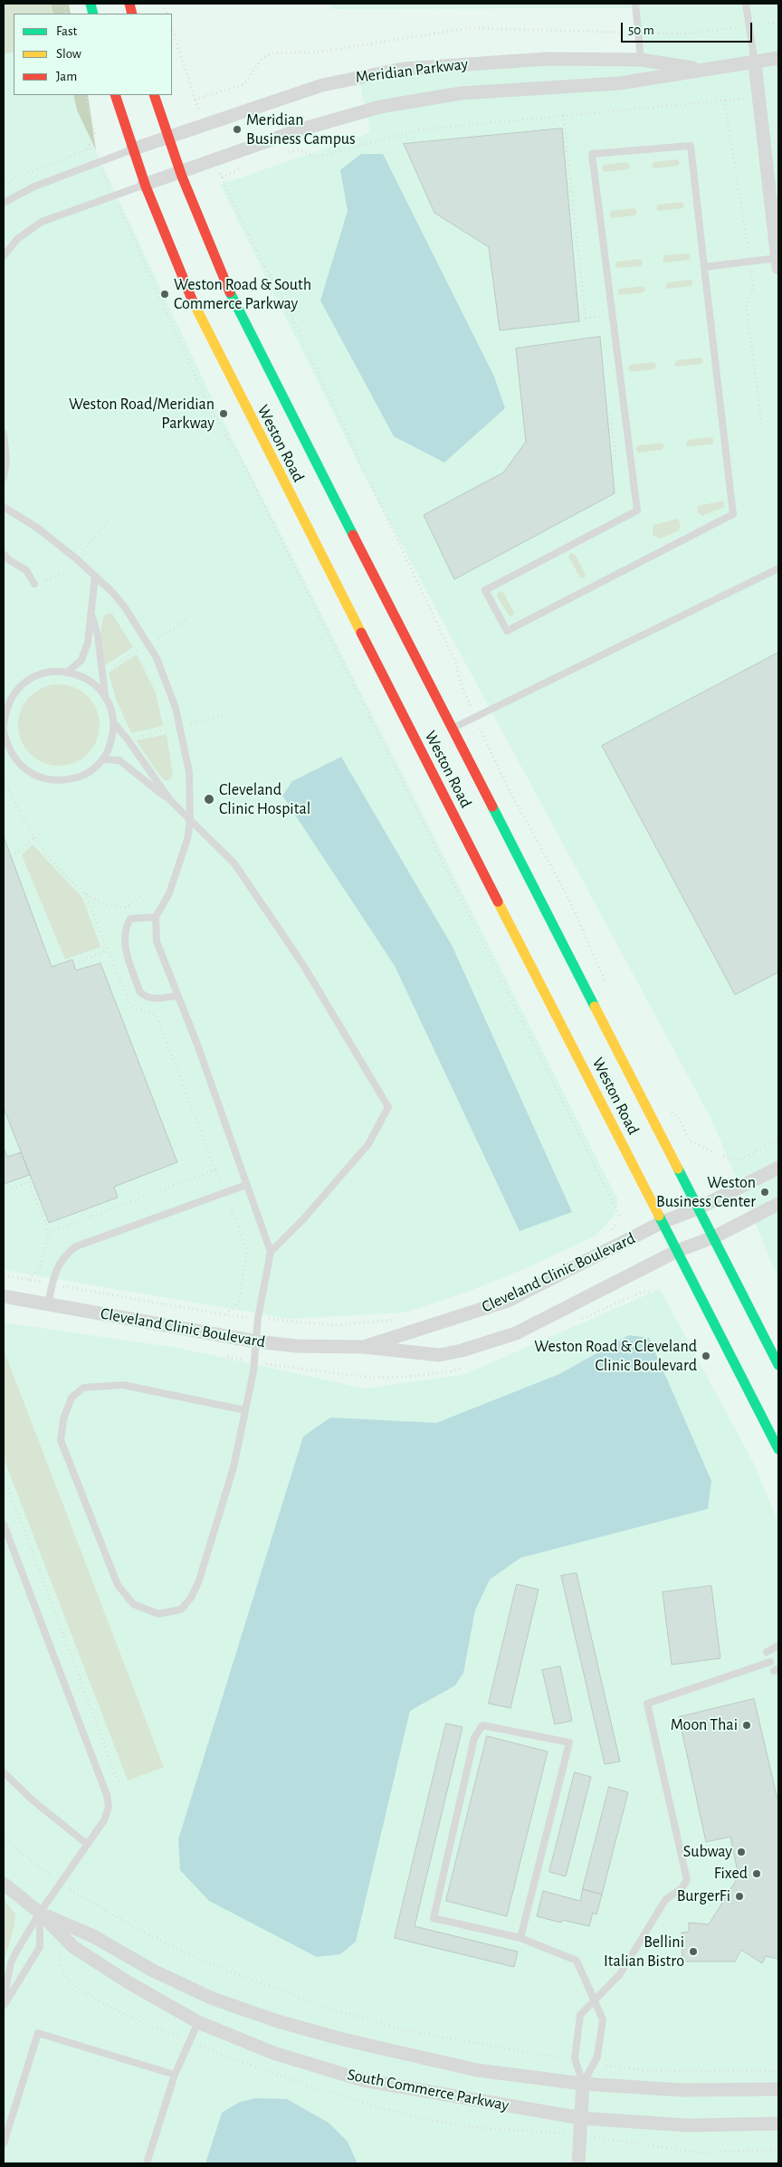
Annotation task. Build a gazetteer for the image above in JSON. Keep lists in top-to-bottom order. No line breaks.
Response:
{"streets":{"main road":["Weston Road"],"street":["Meridian Parkway","Cleveland Clinic Boulevard","South Commerce Parkway"]},"crossings":[["Meridian Parkway","Weston Road"],["Weston Road","Cleveland Clinic Boulevard"]],"places":["Meridian Business Campus","Weston Road & South Commerce Parkway","Weston Road/Meridian Parkway","Cleveland Clinic Hospital","Weston Business Center","Weston Road & Cleveland Clinic Boulevard","Moon Thai","Subway","Fixed","BurgerFi","Bellini Italian Bistro"],"legend":["Fast","Slow","Jam"],"scale_bar":"50 m"}
